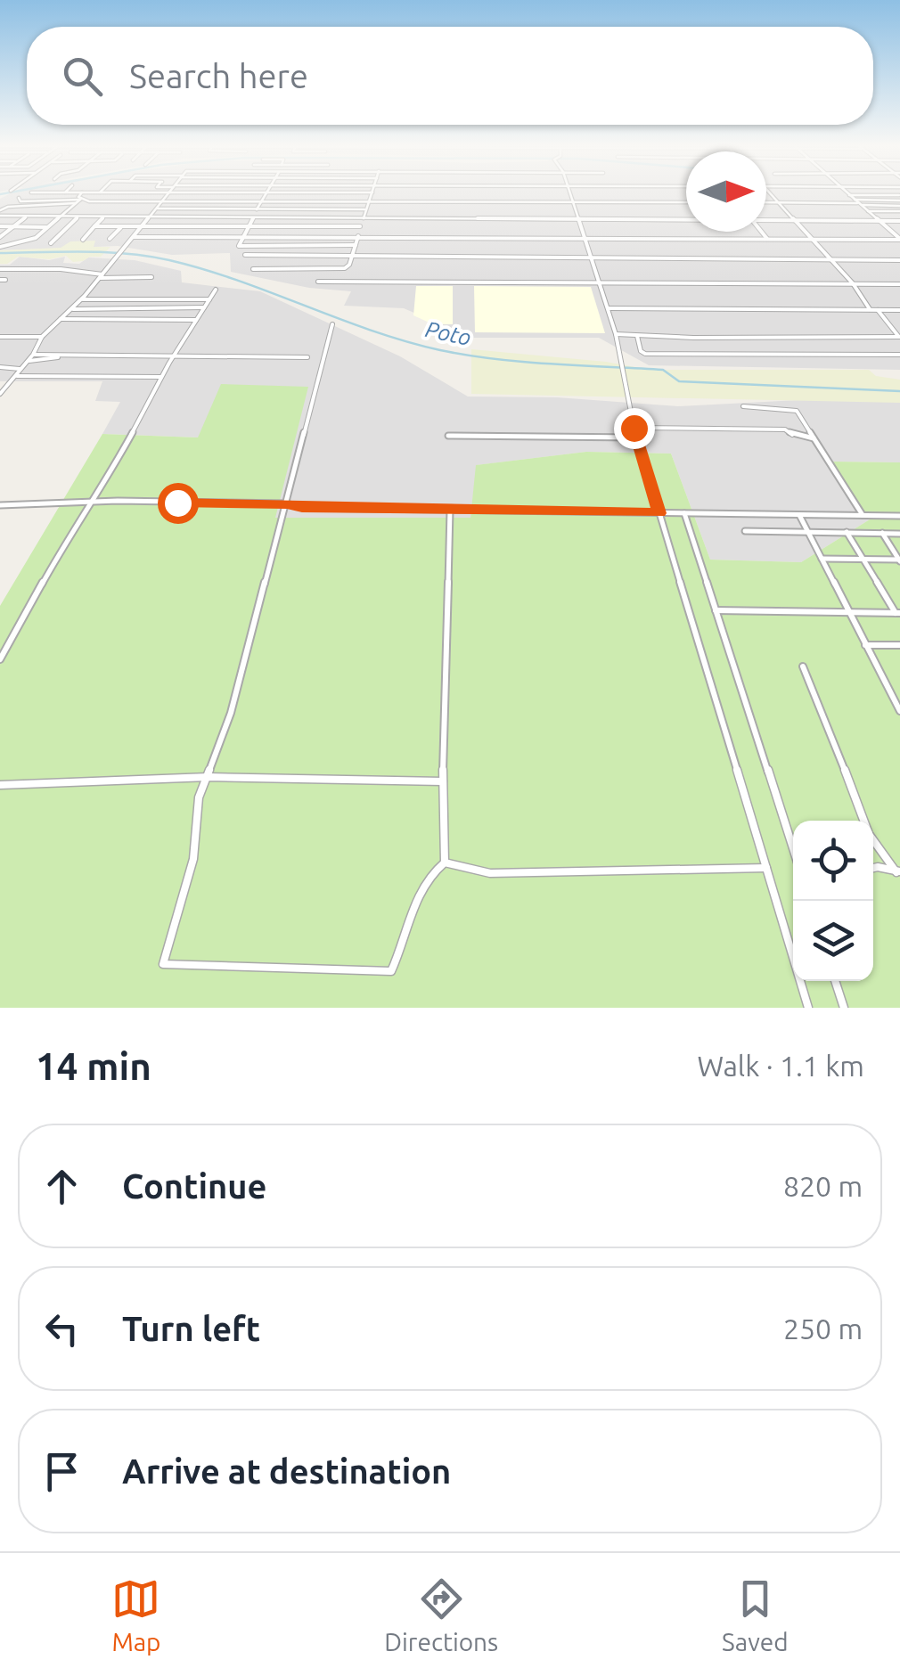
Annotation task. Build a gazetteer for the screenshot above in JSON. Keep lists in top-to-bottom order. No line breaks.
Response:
{"water":["Poto"],"north":"right","page":{"search":"Search here","heading":["14 min","Walk · 1.1 km"],"list":[["Continue","820 m"],["Turn left","250 m"],"Arrive at destination"],"nav":["Map","Directions","Saved"]}}
